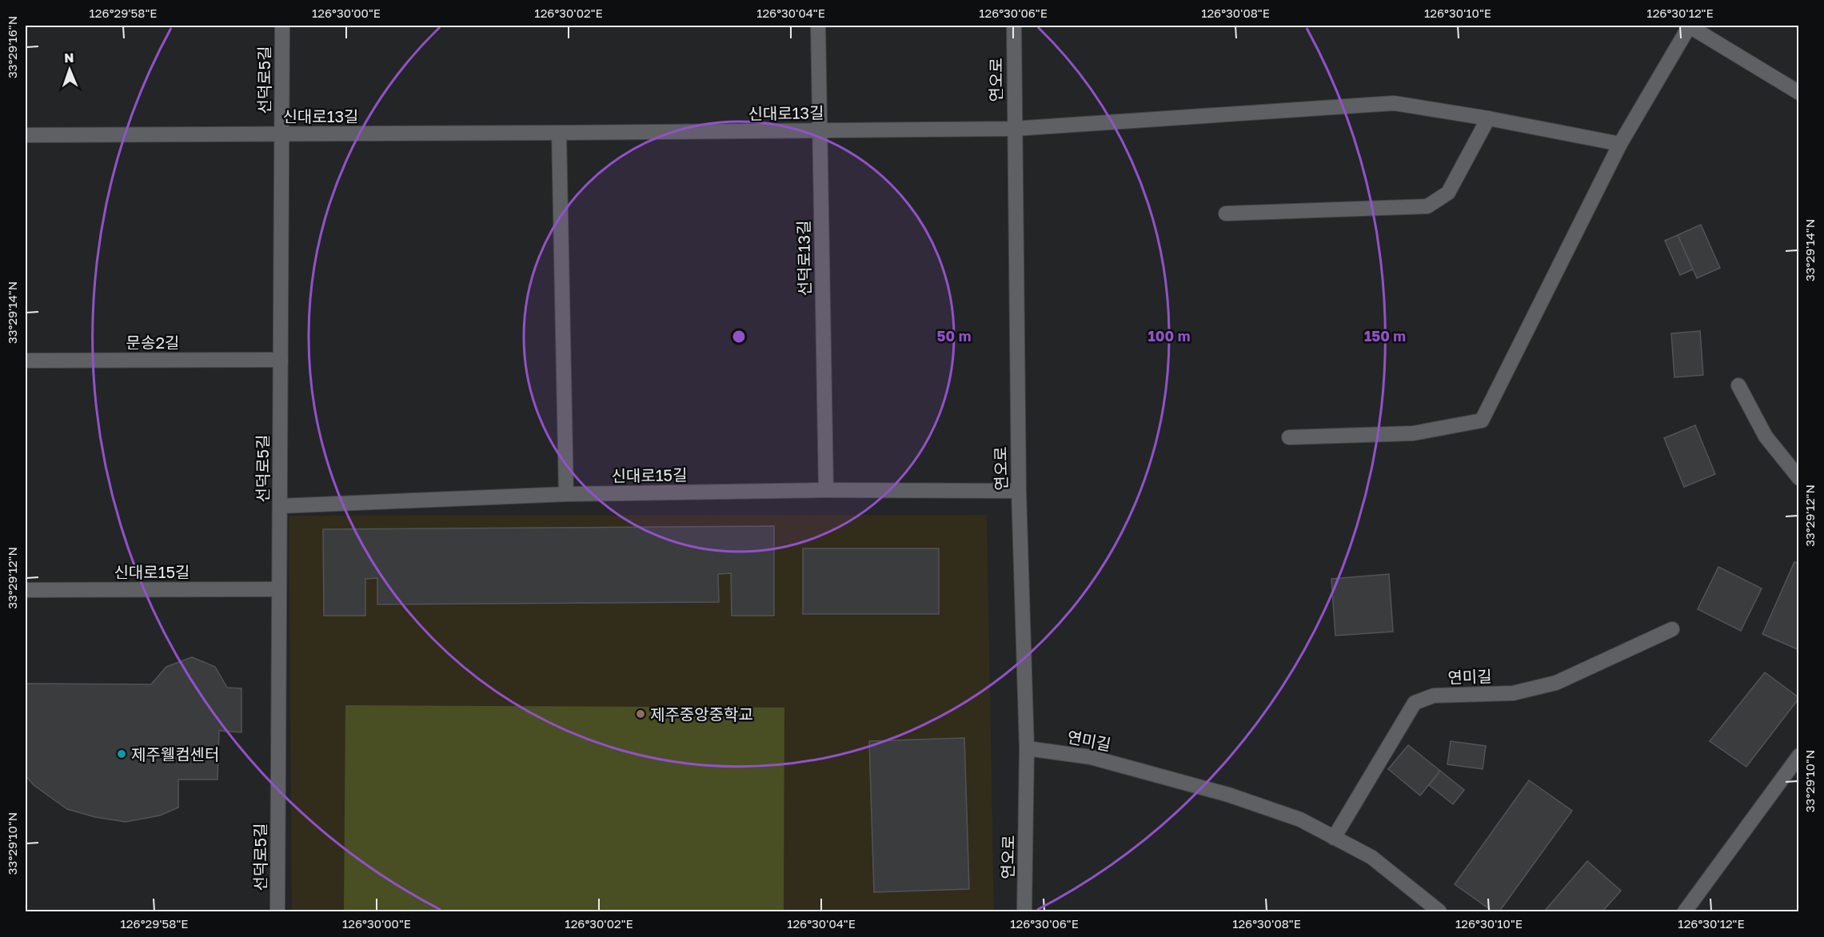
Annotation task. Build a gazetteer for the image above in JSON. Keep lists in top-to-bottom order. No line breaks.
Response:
{"streets":{"street":["선덕로5길","연오로","신대로13길","선덕로13길","문송2길","신대로15길","연미길"]},"crossings":[["선덕로5길","신대로13길"],["선덕로5길","문송2길"],["선덕로5길","신대로15길"],["연오로","신대로13길"],["연오로","신대로15길"],["연오로","연미길"],["신대로13길","선덕로13길"],["선덕로13길","신대로15길"]],"places":["제주중앙중학교","제주웰컴센터"],"north":"top","coordinates":["126°29'58\"E","126°30'00\"E","126°30'02\"E","126°30'04\"E","126°30'06\"E","126°30'08\"E","126°30'10\"E","126°30'12\"E","33°29'16\"N","33°29'14\"N","33°29'12\"N","33°29'10\"N"],"rings":["50 m","100 m","150 m"]}
